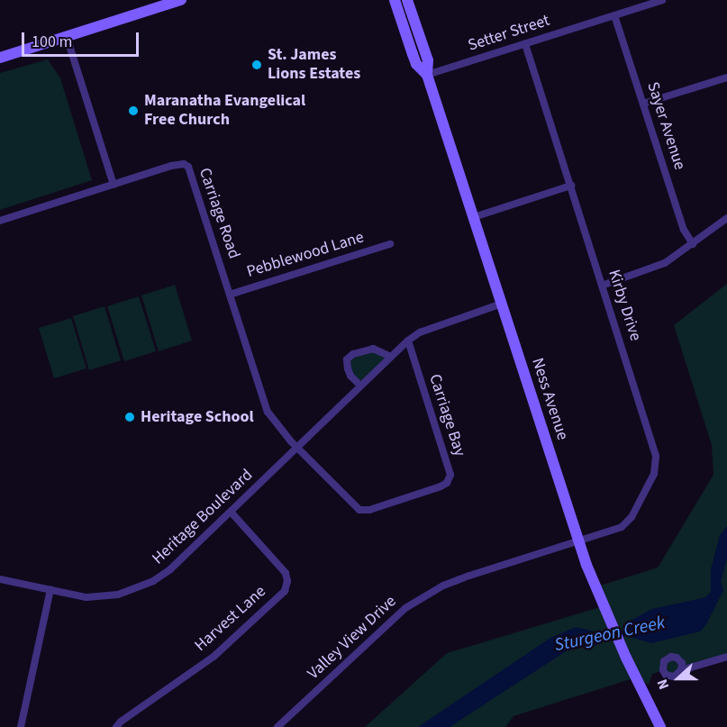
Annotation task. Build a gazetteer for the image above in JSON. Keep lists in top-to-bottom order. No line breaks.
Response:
{"streets":{"street":["Setter Street","Sayer Avenue","Carriage Road","Pebblewood Lane","Kirby Drive","Ness Avenue","Carriage Bay","Heritage Boulevard","Harvest Lane","Valley View Drive"]},"crossings":[["Setter Street","Sayer Avenue"],["Setter Street","Kirby Drive"],["Setter Street","Ness Avenue"],["Carriage Road","Pebblewood Lane"],["Carriage Road","Carriage Bay"],["Carriage Road","Heritage Boulevard"],["Kirby Drive","Ness Avenue"],["Kirby Drive","Valley View Drive"],["Ness Avenue","Heritage Boulevard"],["Ness Avenue","Valley View Drive"],["Carriage Bay","Heritage Boulevard"],["Heritage Boulevard","Harvest Lane"]],"water":["Sturgeon Creek"],"places":["St. James Lions Estates","Maranatha Evangelical Free Church","Heritage School"],"scale_bar":"100 m","north":"left"}
